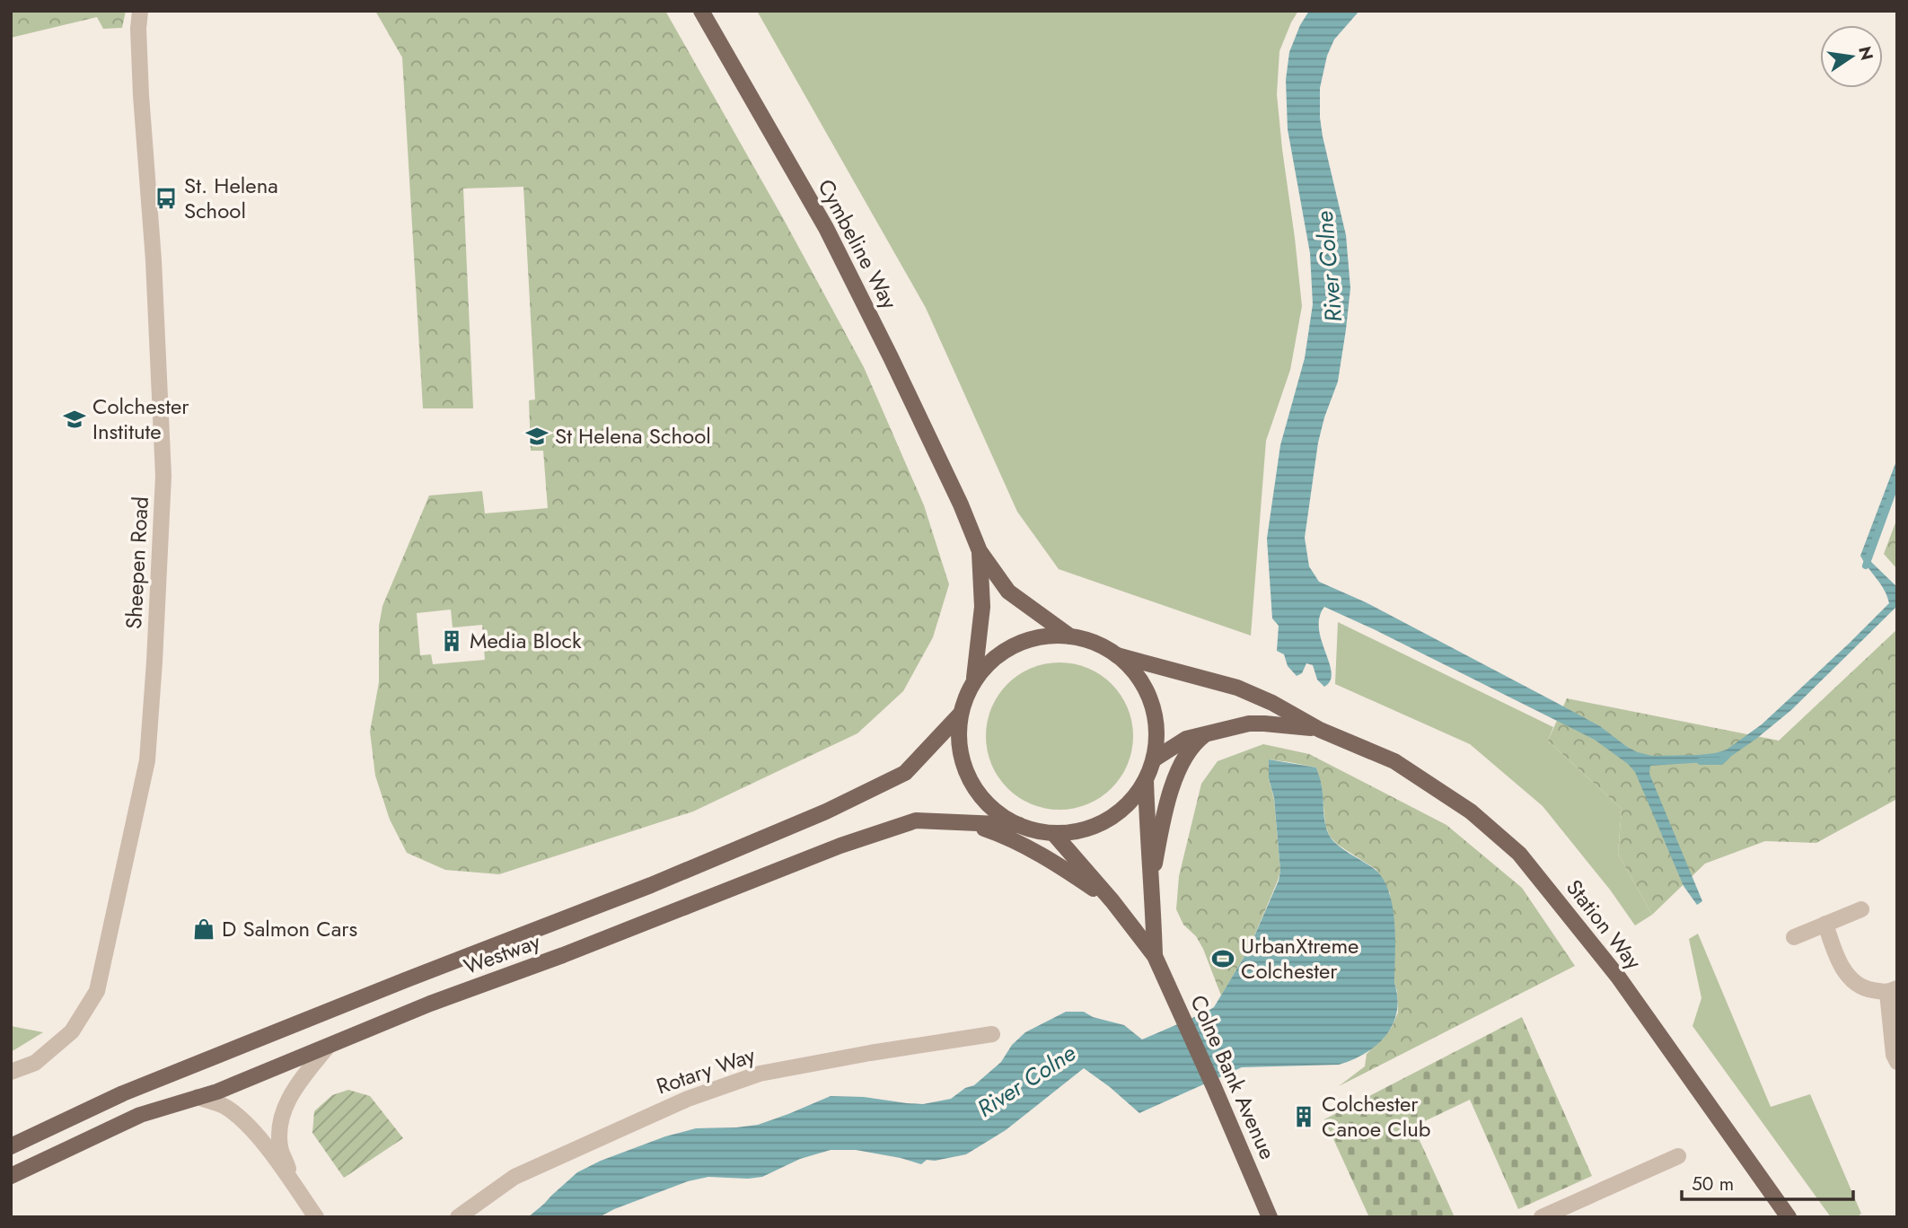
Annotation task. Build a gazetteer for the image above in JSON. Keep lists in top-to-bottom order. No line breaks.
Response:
{"streets":{"main road":["Cymbeline Way","Station Way","Westway","Colne Bank Avenue"],"street":["Sheepen Road","Rotary Way"]},"crossings":[["Station Way","Westway"],["Station Way","Colne Bank Avenue"],["Westway","Colne Bank Avenue"]],"water":["River Colne"],"places":{"bus stop":["St. Helena School"],"school or university":["Colchester Institute","St Helena School"],"building":["Media Block","Colchester Canoe Club"],"shop":["D Salmon Cars"],"sports":["UrbanXtreme Colchester"]},"scale_bar":"50 m","north":"right"}
